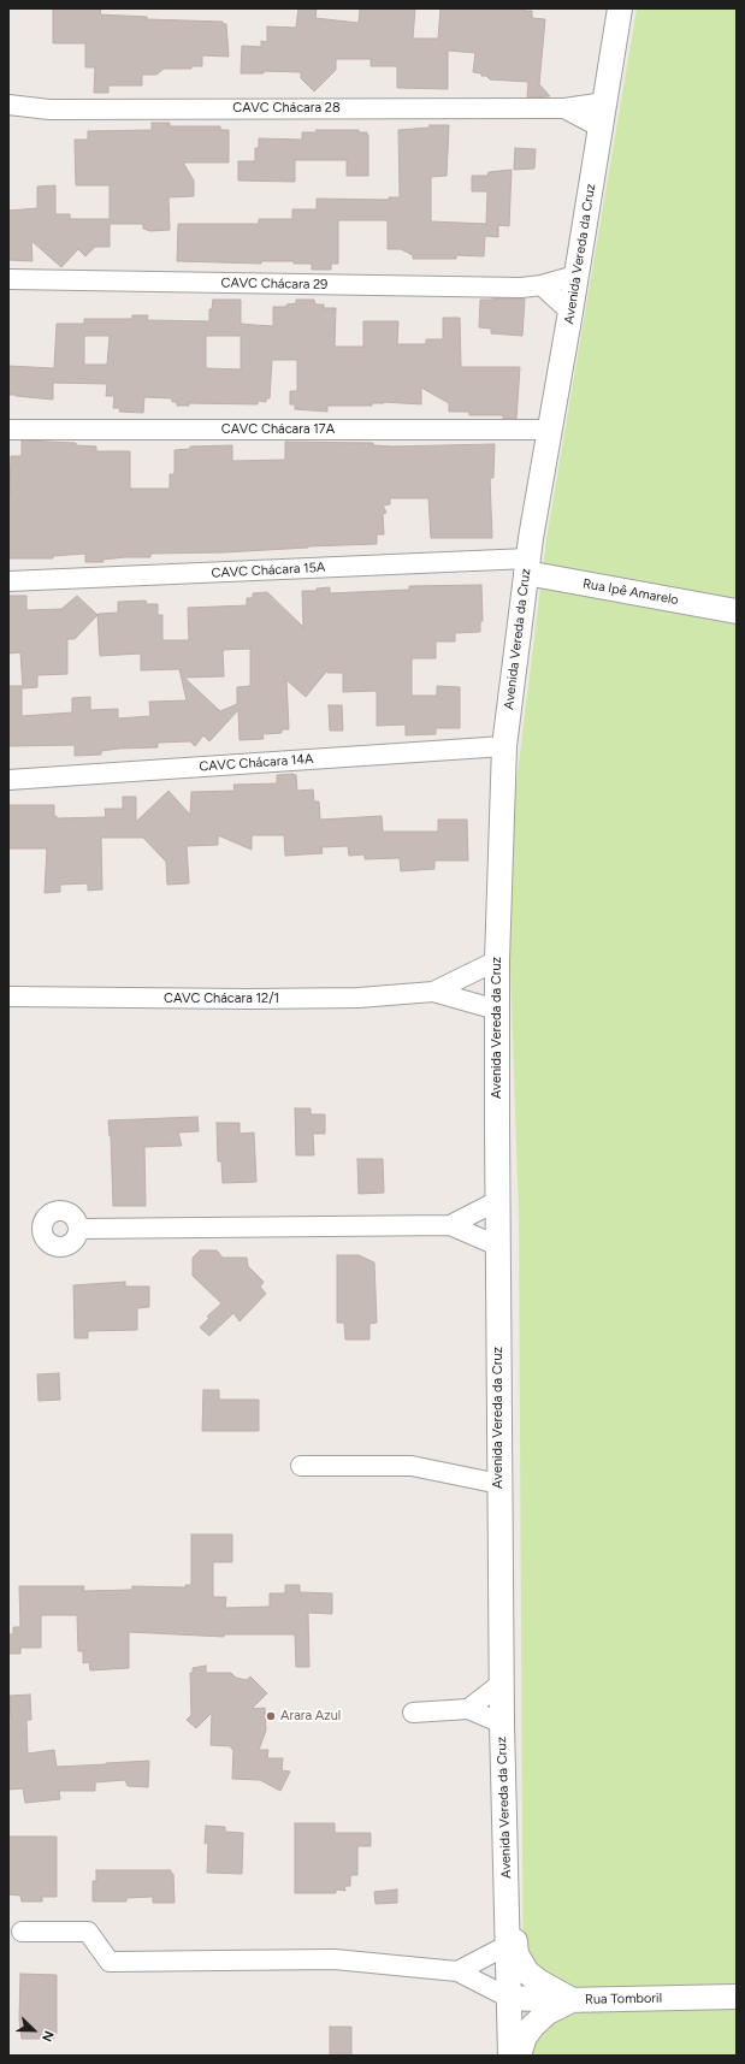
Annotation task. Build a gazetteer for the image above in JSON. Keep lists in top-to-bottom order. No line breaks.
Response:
{"streets":{"street":["CAVC Chácara 28","Avenida Vereda da Cruz","CAVC Chácara 29","CAVC Chácara 17A","CAVC Chácara 15A","Rua Ipê Amarelo","CAVC Chácara 14A","CAVC Chácara 12/1","Rua Tomboril"]},"crossings":[["CAVC Chácara 28","Avenida Vereda da Cruz"],["Avenida Vereda da Cruz","CAVC Chácara 29"],["Avenida Vereda da Cruz","CAVC Chácara 17A"],["Avenida Vereda da Cruz","CAVC Chácara 15A"],["Avenida Vereda da Cruz","Rua Ipê Amarelo"],["Avenida Vereda da Cruz","CAVC Chácara 14A"],["Avenida Vereda da Cruz","CAVC Chácara 12/1"],["Avenida Vereda da Cruz","Rua Tomboril"],["CAVC Chácara 15A","Rua Ipê Amarelo"]],"places":["Arara Azul"],"north":"bottom right"}
